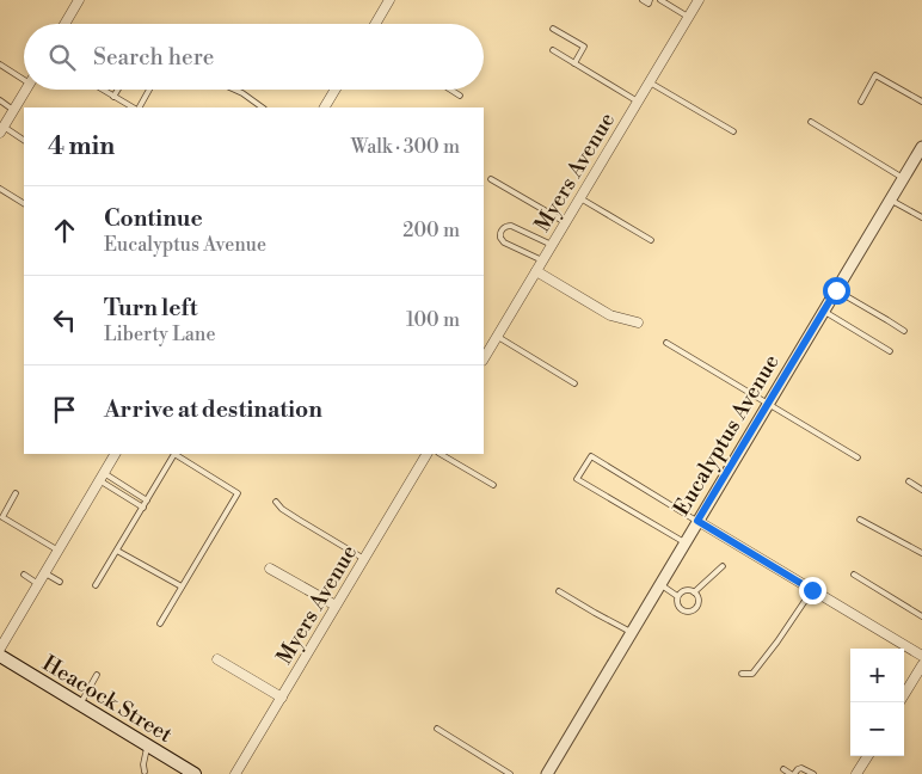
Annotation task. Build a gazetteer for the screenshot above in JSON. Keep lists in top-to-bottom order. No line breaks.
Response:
{"streets":{"main road":["Heacock Street"],"street":["Myers Avenue","Eucalyptus Avenue"]},"page":{"search":"Search here","heading":["4 min","Walk · 300 m"],"list":[["Continue","Eucalyptus Avenue","200 m"],["Turn left","Liberty Lane","100 m"],"Arrive at destination"],"map_buttons":["+","−"]}}
